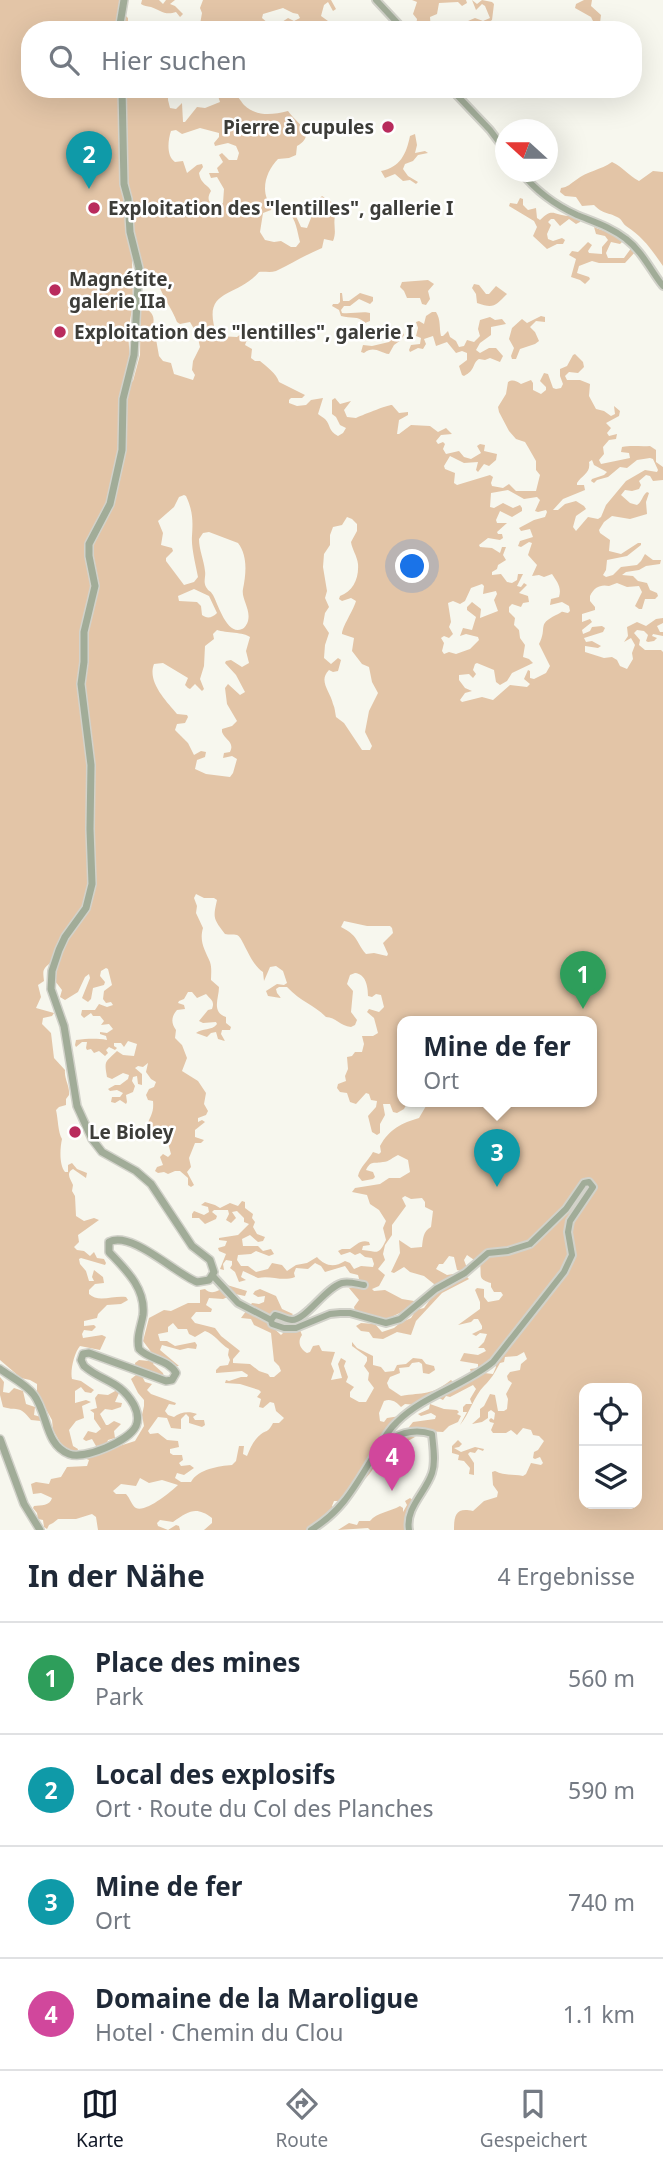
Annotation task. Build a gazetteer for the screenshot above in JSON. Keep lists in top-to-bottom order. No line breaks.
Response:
{"places":["Pierre à cupules","Exploitation des \"lentilles\", gallerie I","Magnétite, galerie IIa","Exploitation des \"lentilles\", galerie I","Le Bioley"],"north":"left","page":{"search":"Hier suchen","pins":["2","1","3","4"],"popup":["Mine de fer","Ort"],"heading":["In der Nähe","4 Ergebnisse"],"list":[{"mark":"1","name":"Place des mines","note":"Park","value":"560 m"},{"mark":"2","name":"Local des explosifs","note":"Ort · Route du Col des Planches","value":"590 m"},{"mark":"3","name":"Mine de fer","note":"Ort","value":"740 m"},{"mark":"4","name":"Domaine de la Maroligue","note":"Hotel · Chemin du Clou","value":"1.1 km"}],"nav":["Karte","Route","Gespeichert"]}}
